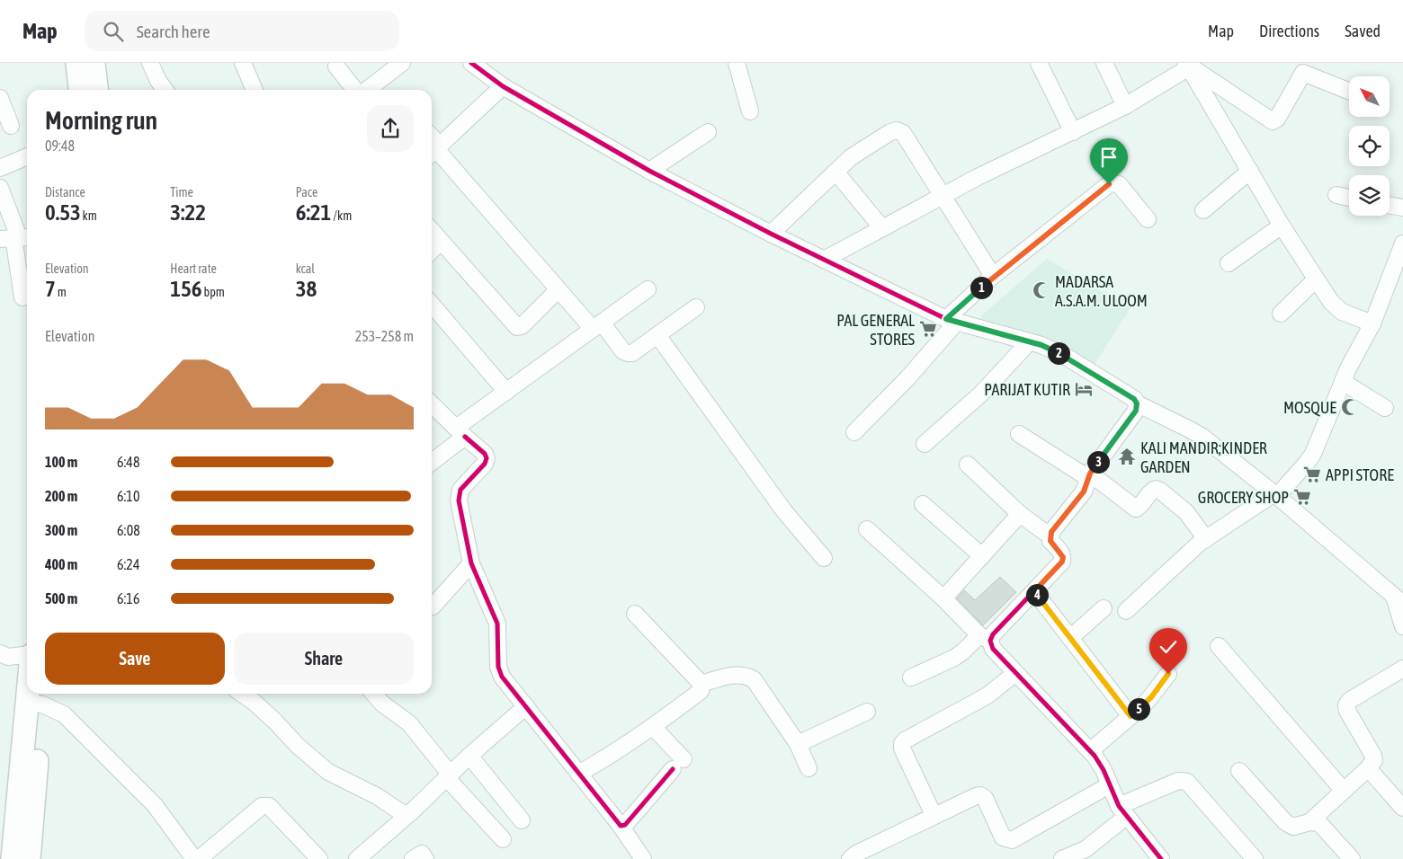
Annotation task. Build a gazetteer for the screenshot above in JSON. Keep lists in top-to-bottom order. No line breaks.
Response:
{"places":{"mosque":["MADARSA A.S.A.M. ULOOM","MOSQUE"],"supermarket":["PAL GENERAL STORES","APPI STORE","GROCERY SHOP"],"hotel":["PARIJAT KUTIR"],"temple":["KALI MANDIR;KINDER GARDEN"]},"north":"top left","page":{"header":"Map","search":"Search here","nav":["Map","Directions","Saved"],"heading":["Morning run","09:48"],"stats":[["Distance","0.53 km"],["Time","3:22"],["Pace","6:21 /km"],["Elevation","7 m"],["Heart rate","156 bpm"],["kcal","38"]],"pins":["1","2","3","4","5"],"chart":["Elevation","253–258 m"],"list":[{"name":"100 m","note":"6:48"},{"name":"200 m","note":"6:10"},{"name":"300 m","note":"6:08"},{"name":"400 m","note":"6:24"},{"name":"500 m","note":"6:16"}],"buttons":["Save","Share"]}}
